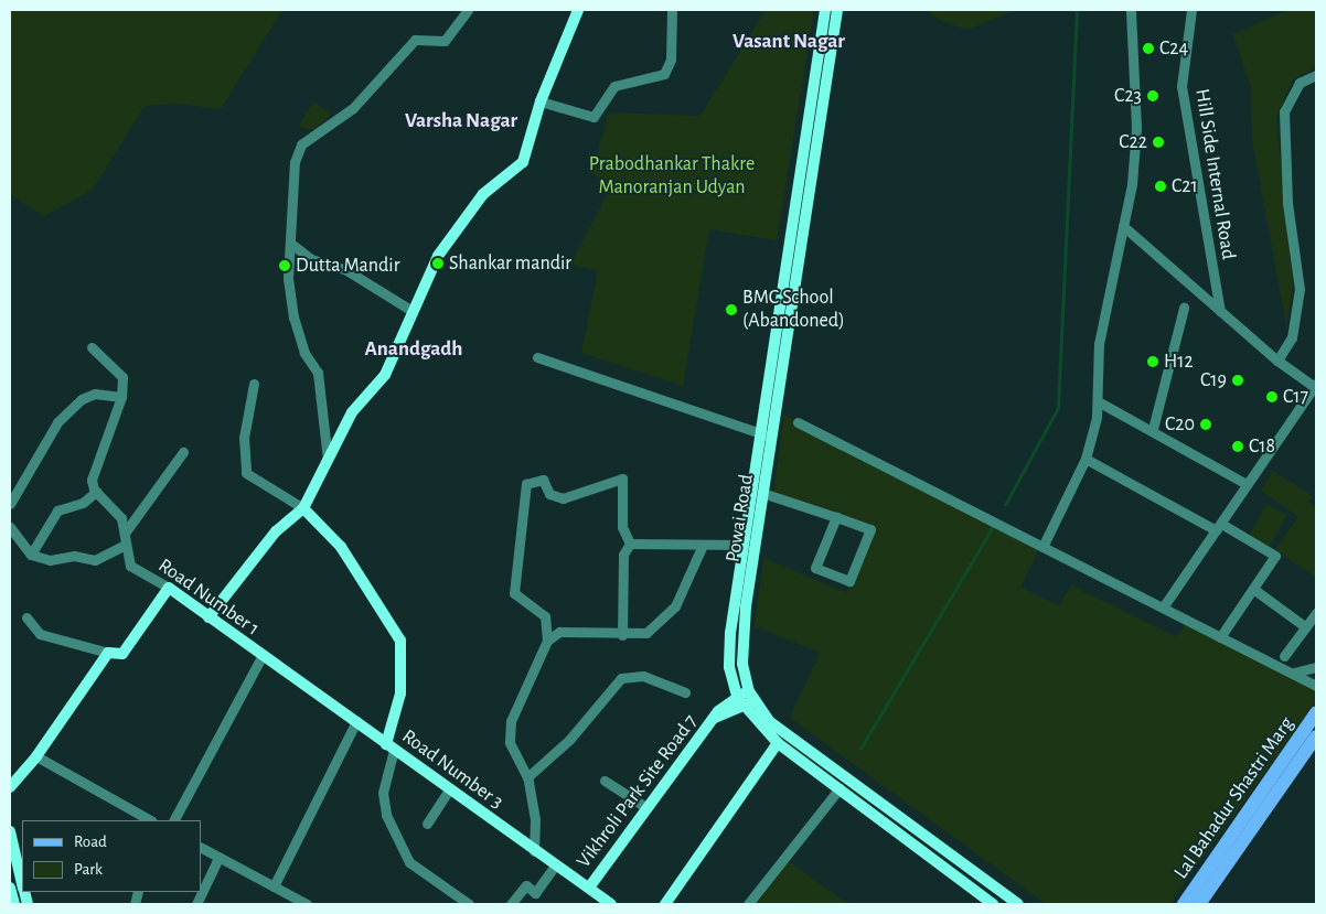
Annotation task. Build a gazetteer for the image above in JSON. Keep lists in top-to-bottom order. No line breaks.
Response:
{"streets":{"main road":["Lal Bahadur Shastri Marg"],"street":["Hill Side Internal Road","Powai Road","Road Number 1","Road Number 3","Vikhroli Park Site Road 7"]},"crossings":[["Powai Road","Vikhroli Park Site Road 7"],["Road Number 1","Road Number 3"],["Road Number 3","Vikhroli Park Site Road 7"]],"districts":["Vasant Nagar","Varsha Nagar","Anandgadh"],"parks":["Prabodhankar Thakre Manoranjan Udyan"],"places":["C24","C23","C22","C21","Shankar mandir","Dutta Mandir","BMC School (Abandoned)","H12","C19","C17","C20","C18"],"legend":["Road","Park"]}
